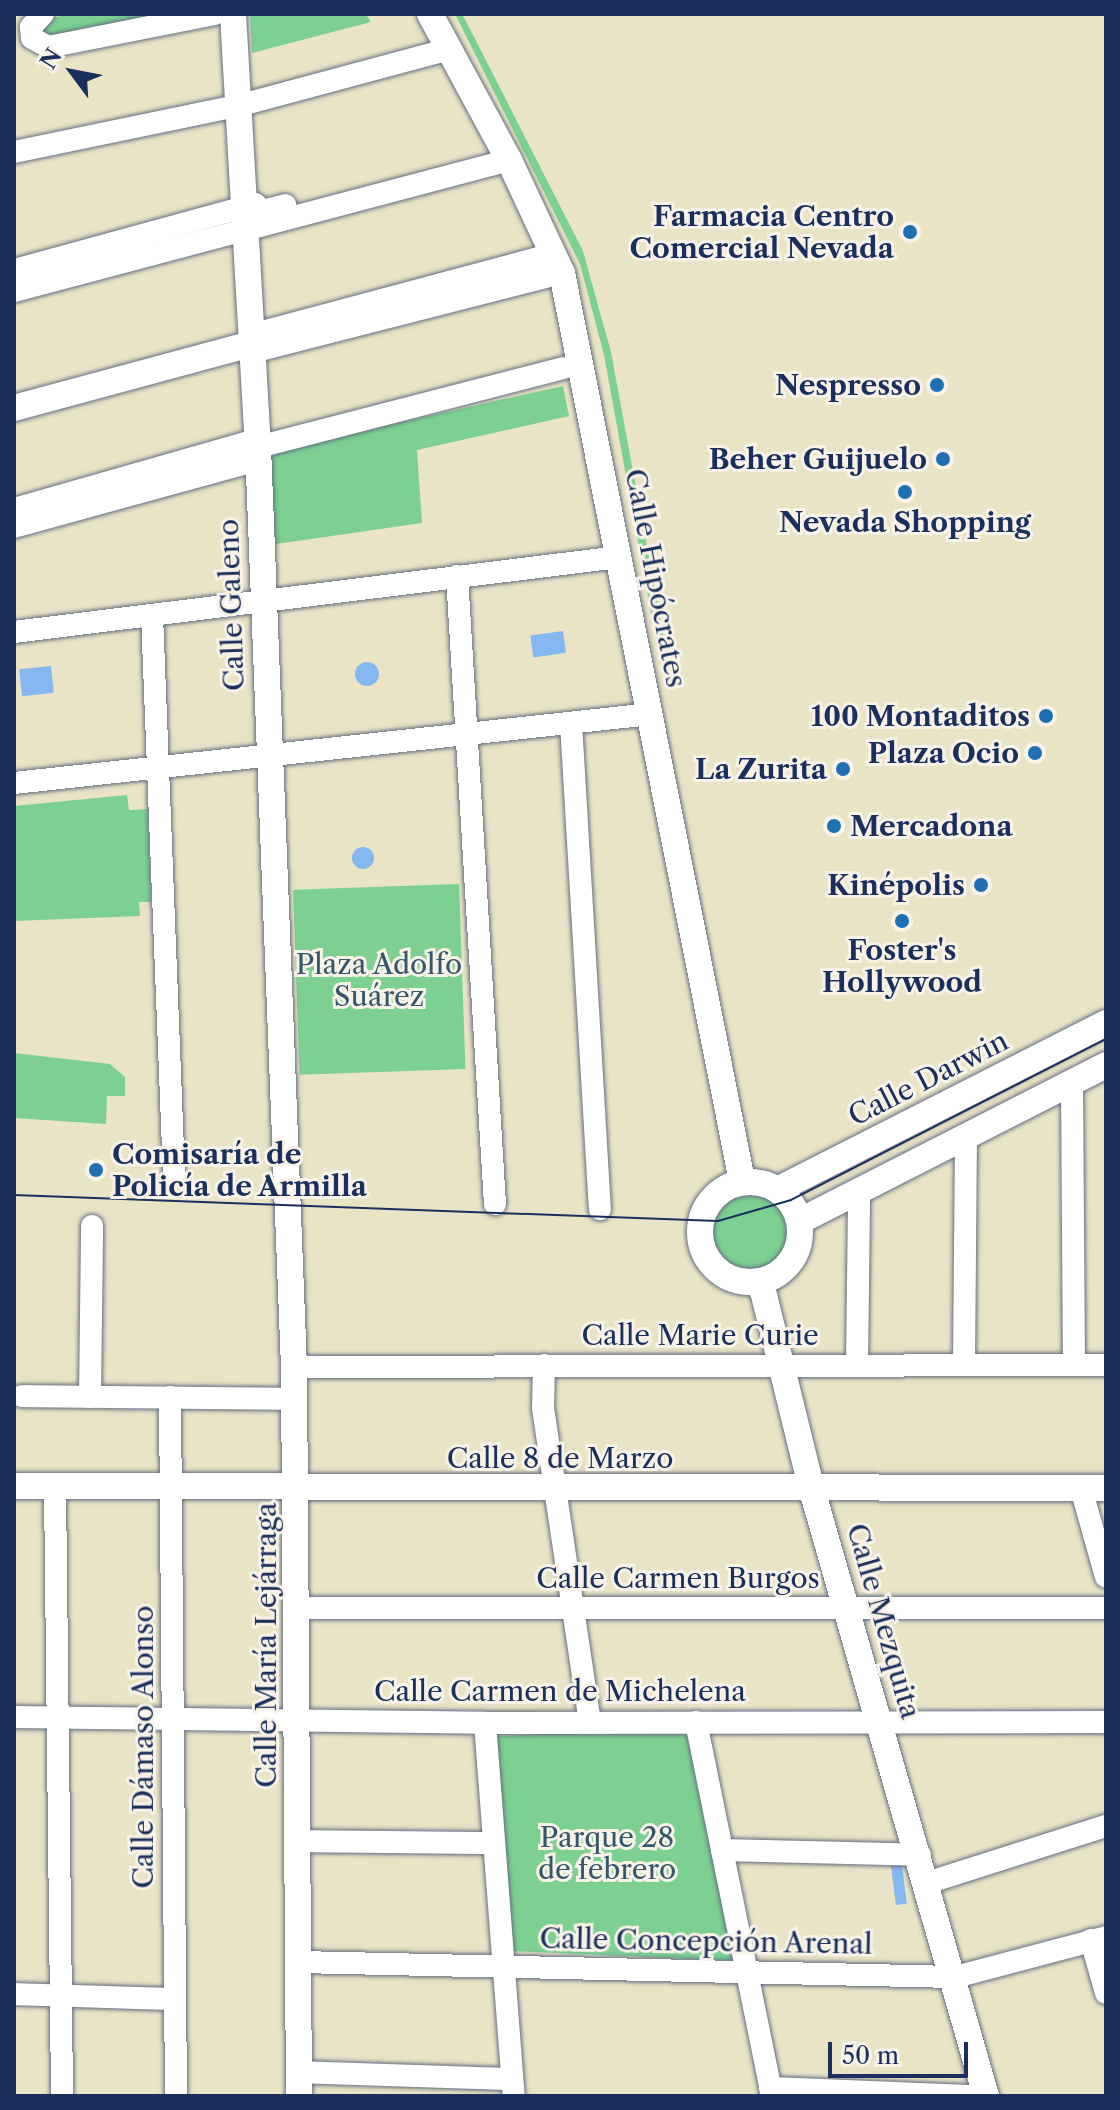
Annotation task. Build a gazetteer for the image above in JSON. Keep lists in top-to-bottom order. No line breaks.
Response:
{"streets":{"street":["Calle Hipócrates","Calle Galeno","Calle Darwin","Calle Marie Curie","Calle 8 de Marzo","Calle Carmen Burgos","Calle Mezquita","Calle María Lejárraga","Calle Carmen de Michelena","Calle Dámaso Alonso","Calle Concepción Arenal"]},"crossings":[["Calle Hipócrates","Calle Darwin"],["Calle Hipócrates","Calle Mezquita"],["Calle Galeno","Calle María Lejárraga"],["Calle Darwin","Calle Mezquita"],["Calle Marie Curie","Calle Mezquita"],["Calle Marie Curie","Calle María Lejárraga"],["Calle 8 de Marzo","Calle Mezquita"],["Calle 8 de Marzo","Calle María Lejárraga"],["Calle 8 de Marzo","Calle Dámaso Alonso"],["Calle Carmen Burgos","Calle Mezquita"],["Calle Carmen Burgos","Calle María Lejárraga"],["Calle Mezquita","Calle Carmen de Michelena"],["Calle Mezquita","Calle Concepción Arenal"],["Calle María Lejárraga","Calle Carmen de Michelena"],["Calle María Lejárraga","Calle Concepción Arenal"],["Calle Carmen de Michelena","Calle Dámaso Alonso"]],"parks":["Plaza Adolfo Suárez","Parque 28 de febrero"],"places":["Farmacia Centro Comercial Nevada","Nespresso","Beher Guijuelo","Nevada Shopping","100 Montaditos","Plaza Ocio","La Zurita","Mercadona","Kinépolis","Foster's Hollywood","Comisaría de Policía de Armilla"],"scale_bar":"50 m","north":"top left"}
